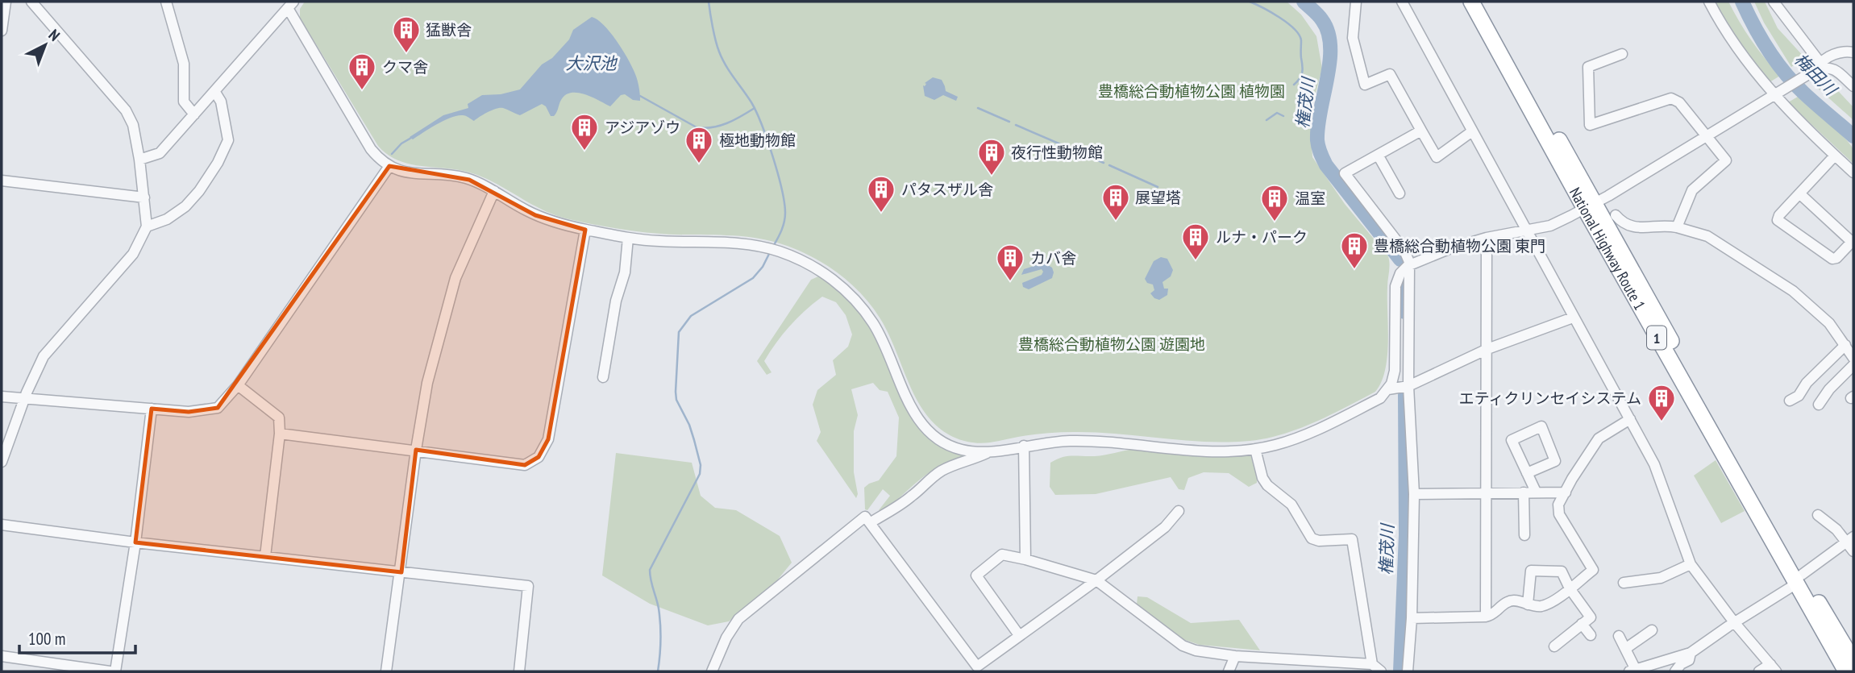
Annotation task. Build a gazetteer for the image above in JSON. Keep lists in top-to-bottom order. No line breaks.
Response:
{"streets":{"highway":["National Highway Route 1","1"]},"water":["大沢池","梅田川","権茂川"],"parks":["豊橋総合動植物公園 植物園","豊橋総合動植物公園 遊園地"],"places":{"building":["猛獣舎","クマ舎","アジアゾウ","極地動物館","夜行性動物館","パタスザル舎","展望塔","温室","ルナ・パーク","豊橋総合動植物公園 東門","カバ舎","エティクリンセイシステム"]},"scale_bar":"100 m","north":"top right"}
